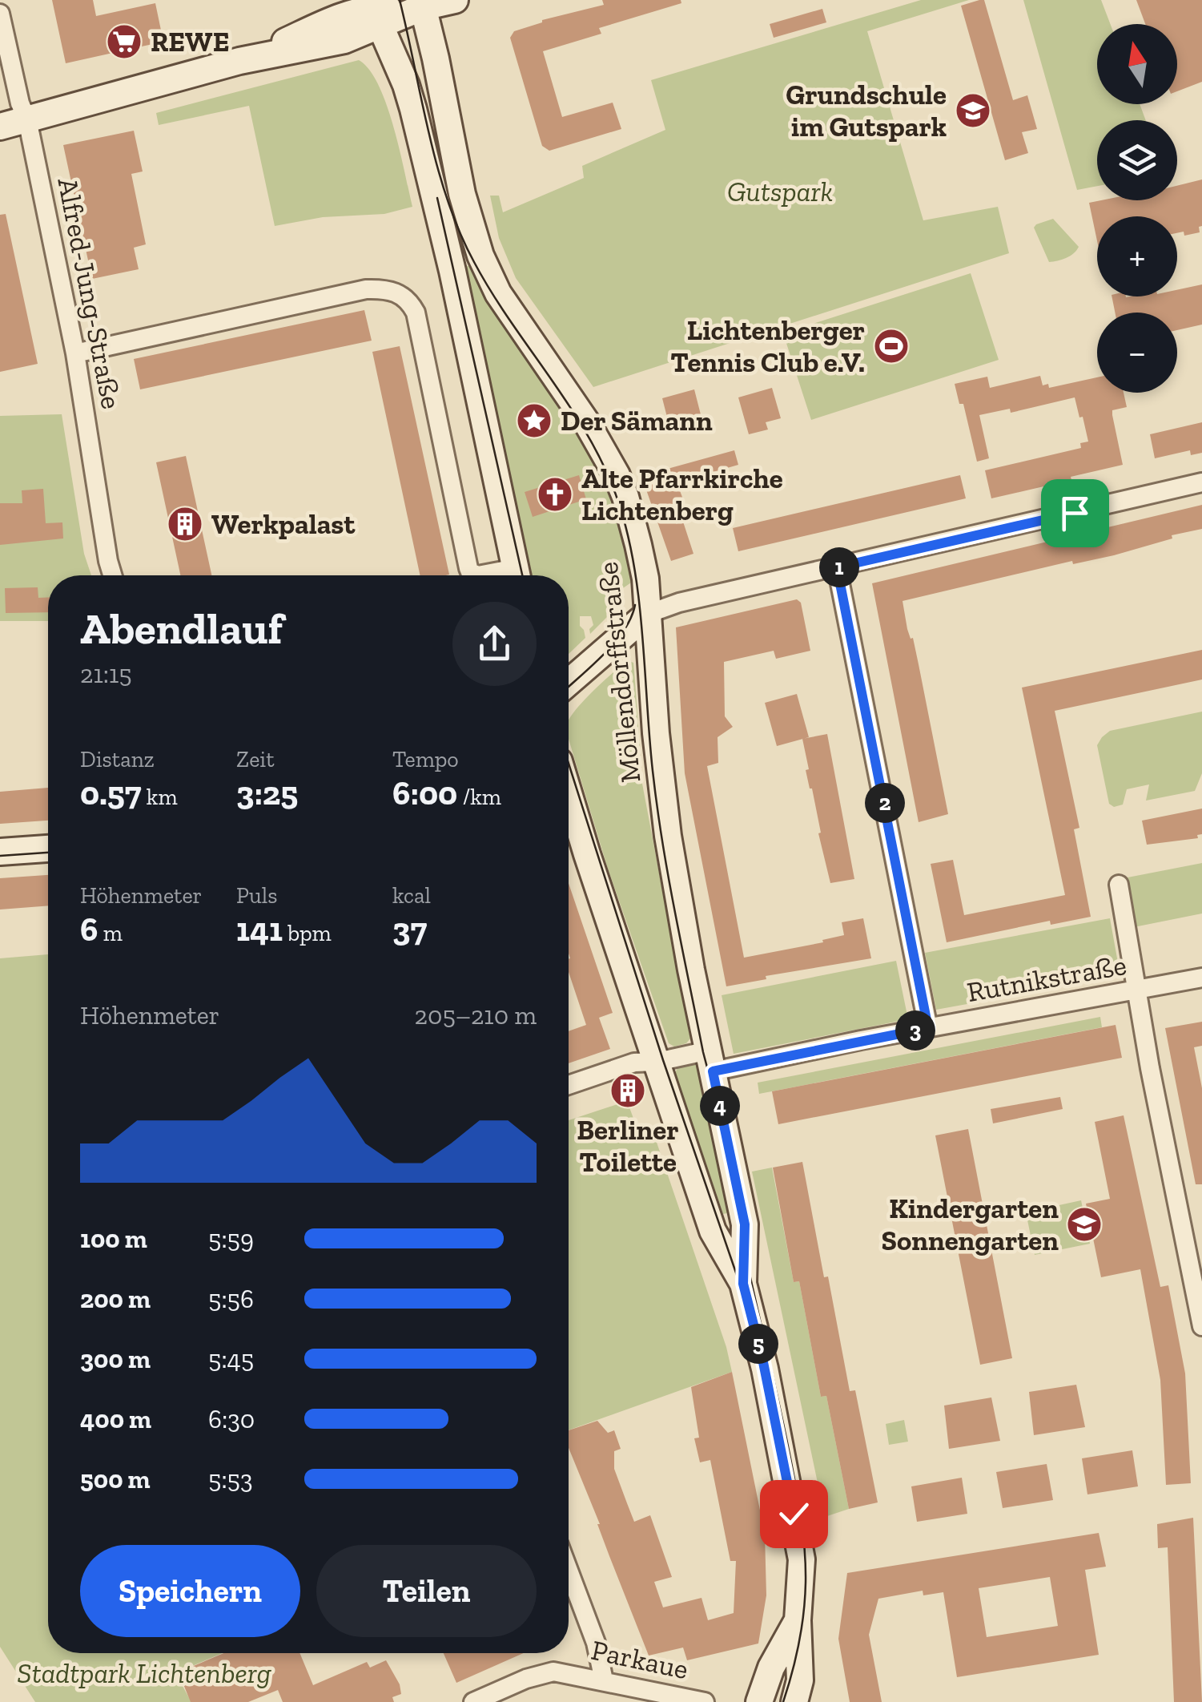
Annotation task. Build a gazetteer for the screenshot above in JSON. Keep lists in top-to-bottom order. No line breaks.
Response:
{"streets":{"main road":["Möllendorffstraße"],"street":["Alfred-Jung-Straße","Rutnikstraße","Parkaue"]},"crossings":[["Möllendorffstraße","Rutnikstraße"]],"parks":["Gutspark","Stadtpark Lichtenberg"],"places":{"supermarket":["REWE"],"school or university":["Grundschule im Gutspark","Kindergarten Sonnengarten"],"sports":["Lichtenberger Tennis Club e.V."],"place":["Der Sämann"],"church":["Alte Pfarrkirche Lichtenberg"],"building":["Werkpalast","Berliner Toilette"]},"north":"top","page":{"map_buttons":["+","−"],"pins":["1","2","3","4","5"],"heading":["Abendlauf","21:15"],"stats":[["Distanz","0.57 km"],["Zeit","3:25"],["Tempo","6:00 /km"],["Höhenmeter","6 m"],["Puls","141 bpm"],["kcal","37"]],"chart":["Höhenmeter","205–210 m"],"list":[{"name":"100 m","note":"5:59"},{"name":"200 m","note":"5:56"},{"name":"300 m","note":"5:45"},{"name":"400 m","note":"6:30"},{"name":"500 m","note":"5:53"}],"buttons":["Speichern","Teilen"]}}
